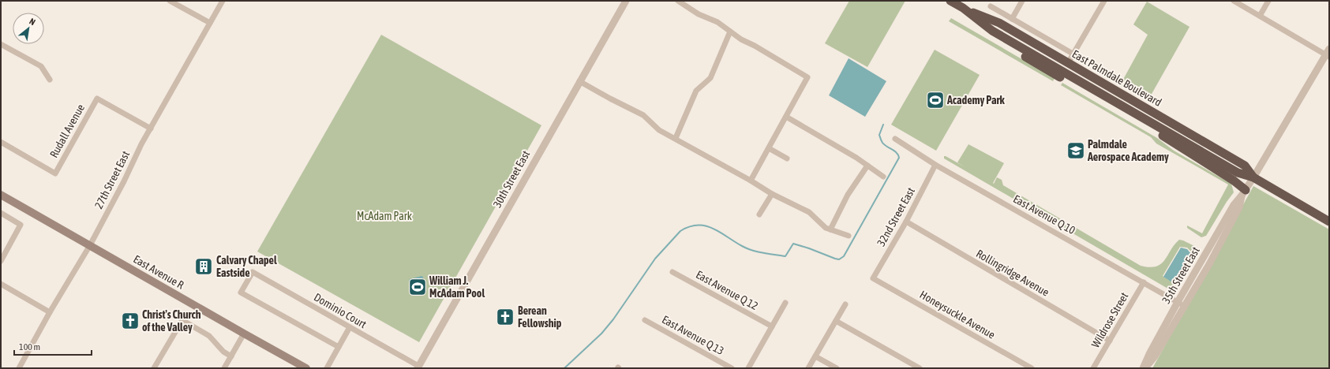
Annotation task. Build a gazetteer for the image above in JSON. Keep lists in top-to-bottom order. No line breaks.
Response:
{"streets":{"highway":["East Palmdale Boulevard"],"main road":["East Avenue R"],"street":["Rudall Avenue","30th Street East","27th Street East","East Avenue Q 10","32nd Street East","Rollingridge Avenue","35th Street East","East Avenue Q 12","Dominio Court","Honeysuckle Avenue","Wildrose Street","East Avenue Q 13"]},"crossings":[["East Palmdale Boulevard","35th Street East"],["Rudall Avenue","27th Street East"],["30th Street East","Dominio Court"],["27th Street East","East Avenue R"],["East Avenue Q 10","32nd Street East"],["East Avenue Q 10","35th Street East"],["East Avenue Q 10","Wildrose Street"],["32nd Street East","Rollingridge Avenue"],["32nd Street East","Honeysuckle Avenue"],["Rollingridge Avenue","Wildrose Street"]],"parks":["McAdam Park"],"places":{"sports":["Academy Park","William J. McAdam Pool"],"school or university":["Palmdale Aerospace Academy"],"building":["Calvary Chapel Eastside"],"church":["Berean Fellowship","Christ's Church of the Valley"]},"scale_bar":"100 m","north":"top right"}
